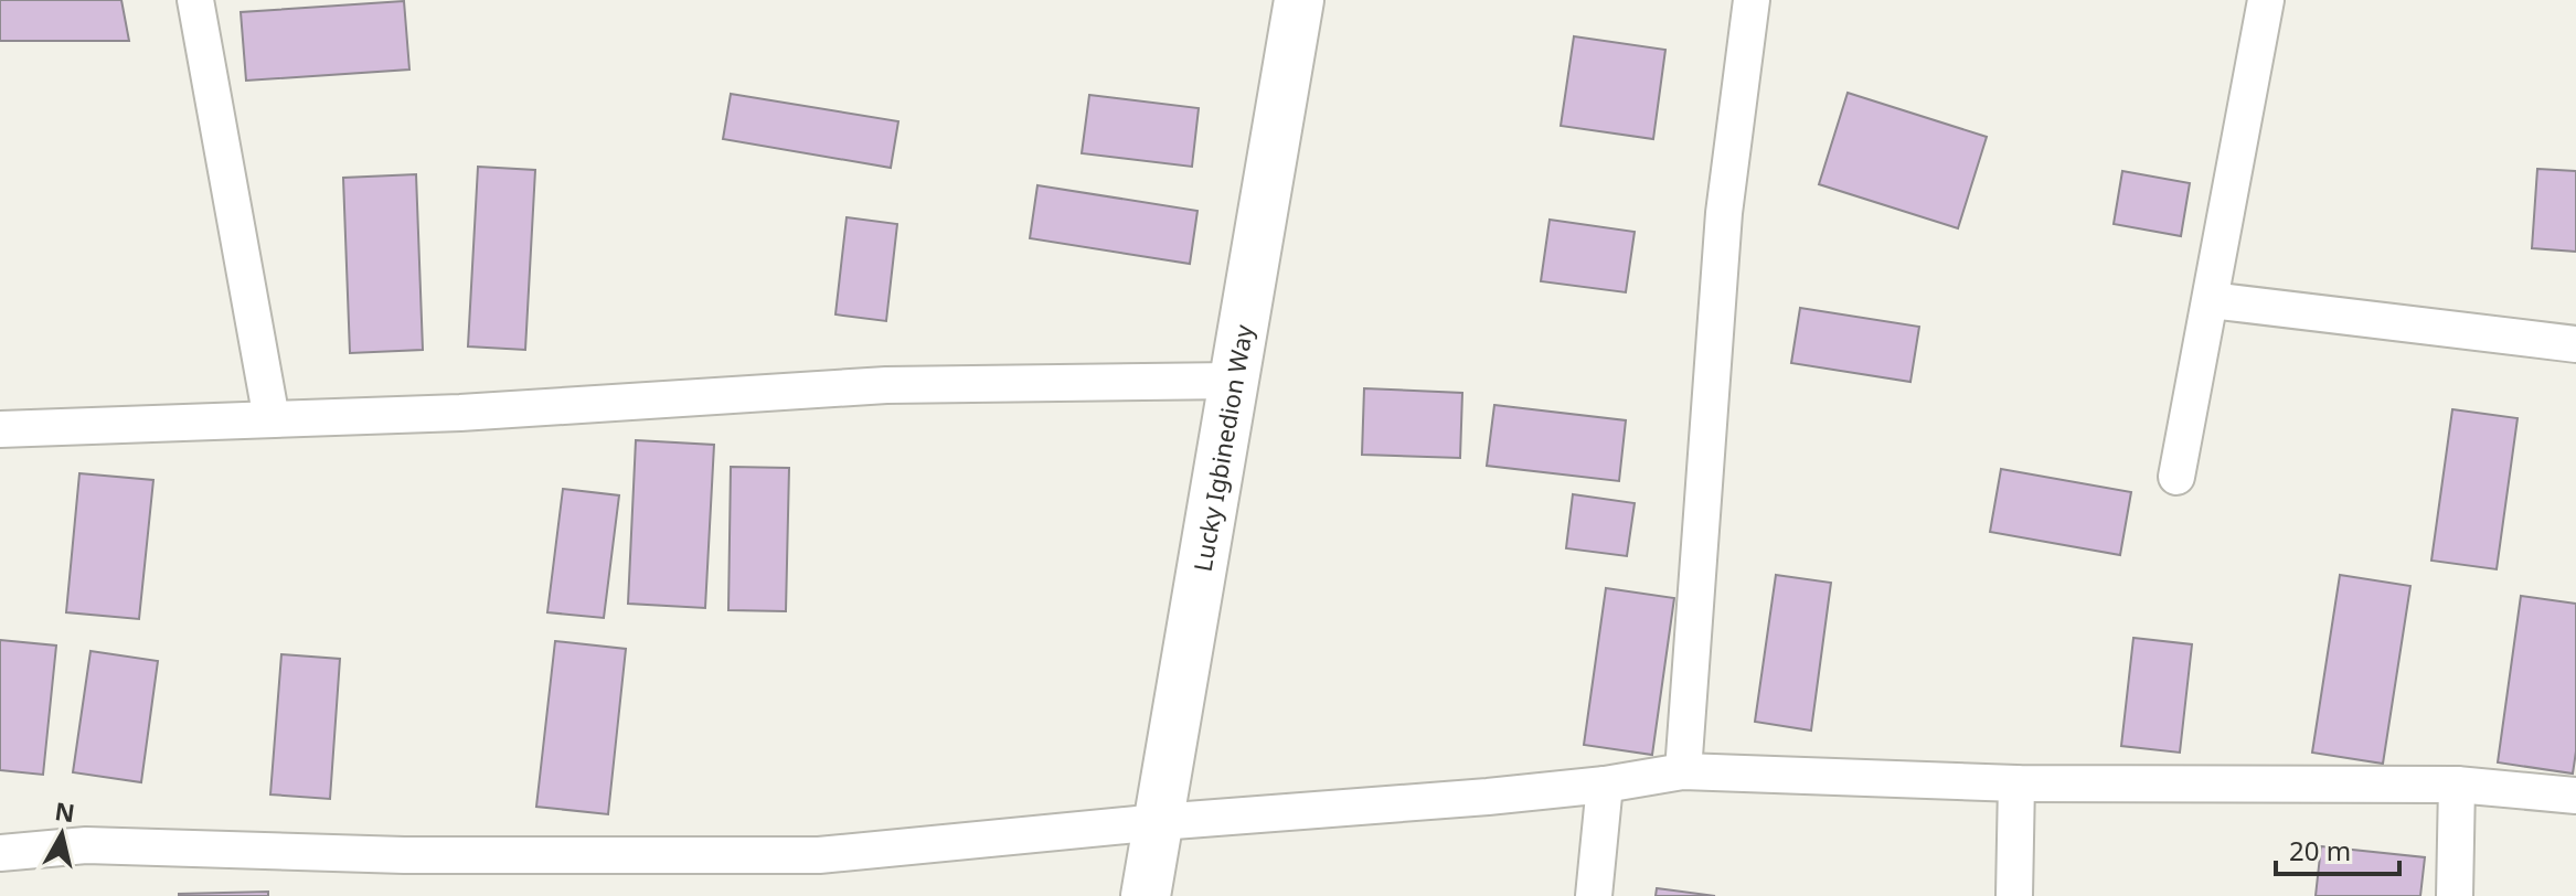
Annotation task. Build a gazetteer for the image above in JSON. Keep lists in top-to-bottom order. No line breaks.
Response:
{"streets":{"street":["Lucky Igbinedion Way"]},"scale_bar":"20 m","north":"top"}
